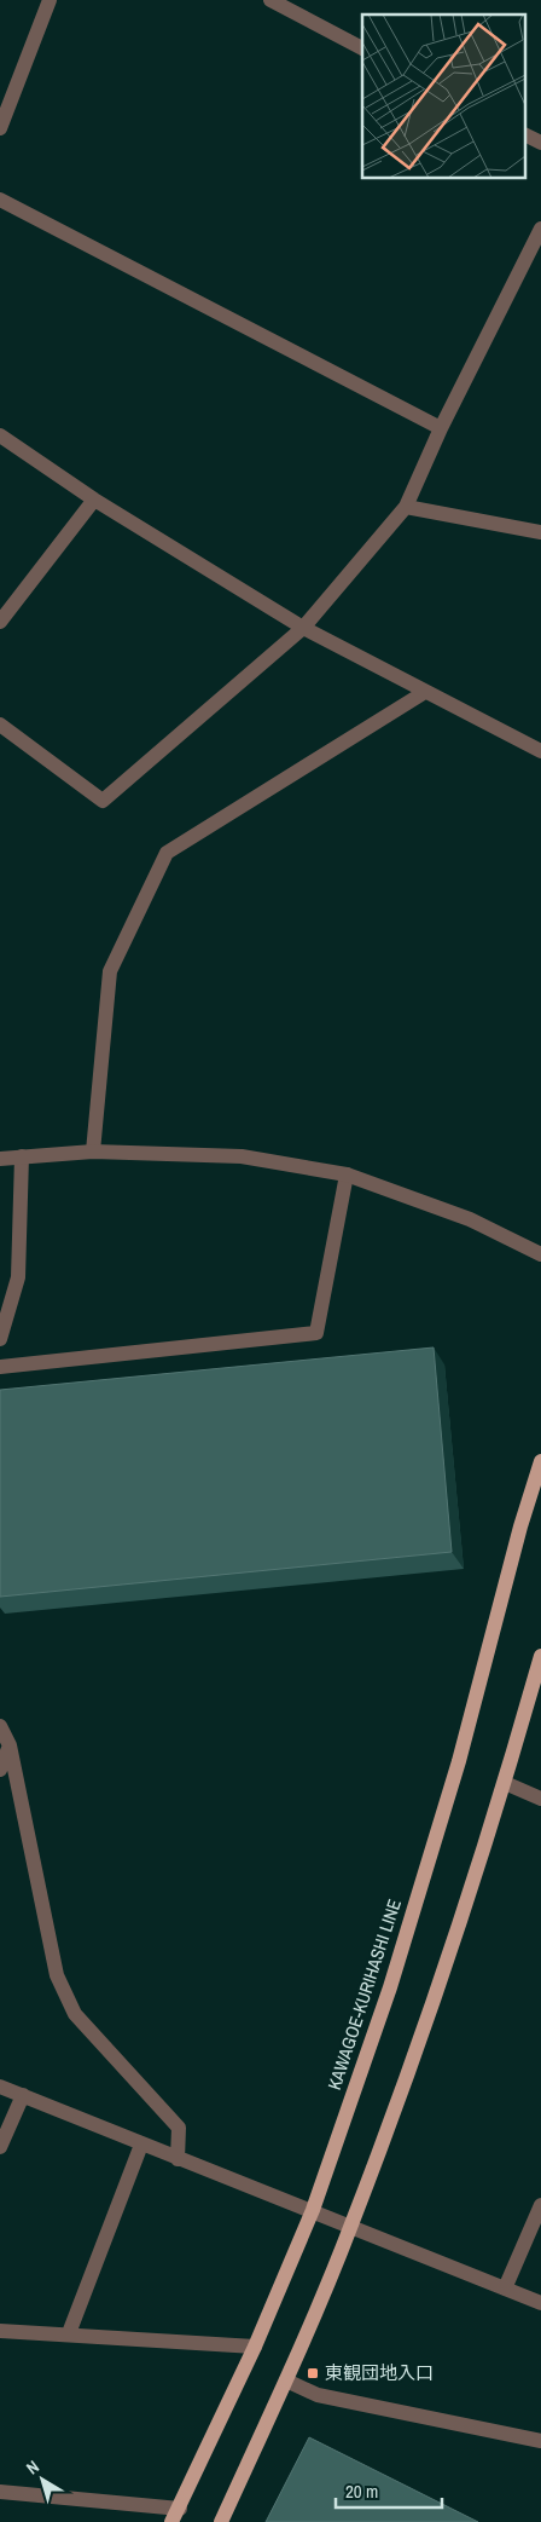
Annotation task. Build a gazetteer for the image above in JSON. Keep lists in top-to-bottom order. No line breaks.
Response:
{"streets":{"main road":["KAWAGOE-KURIHASHI LINE"]},"places":{"transit":["東観団地入口"]},"scale_bar":"20 m","north":"top left"}
